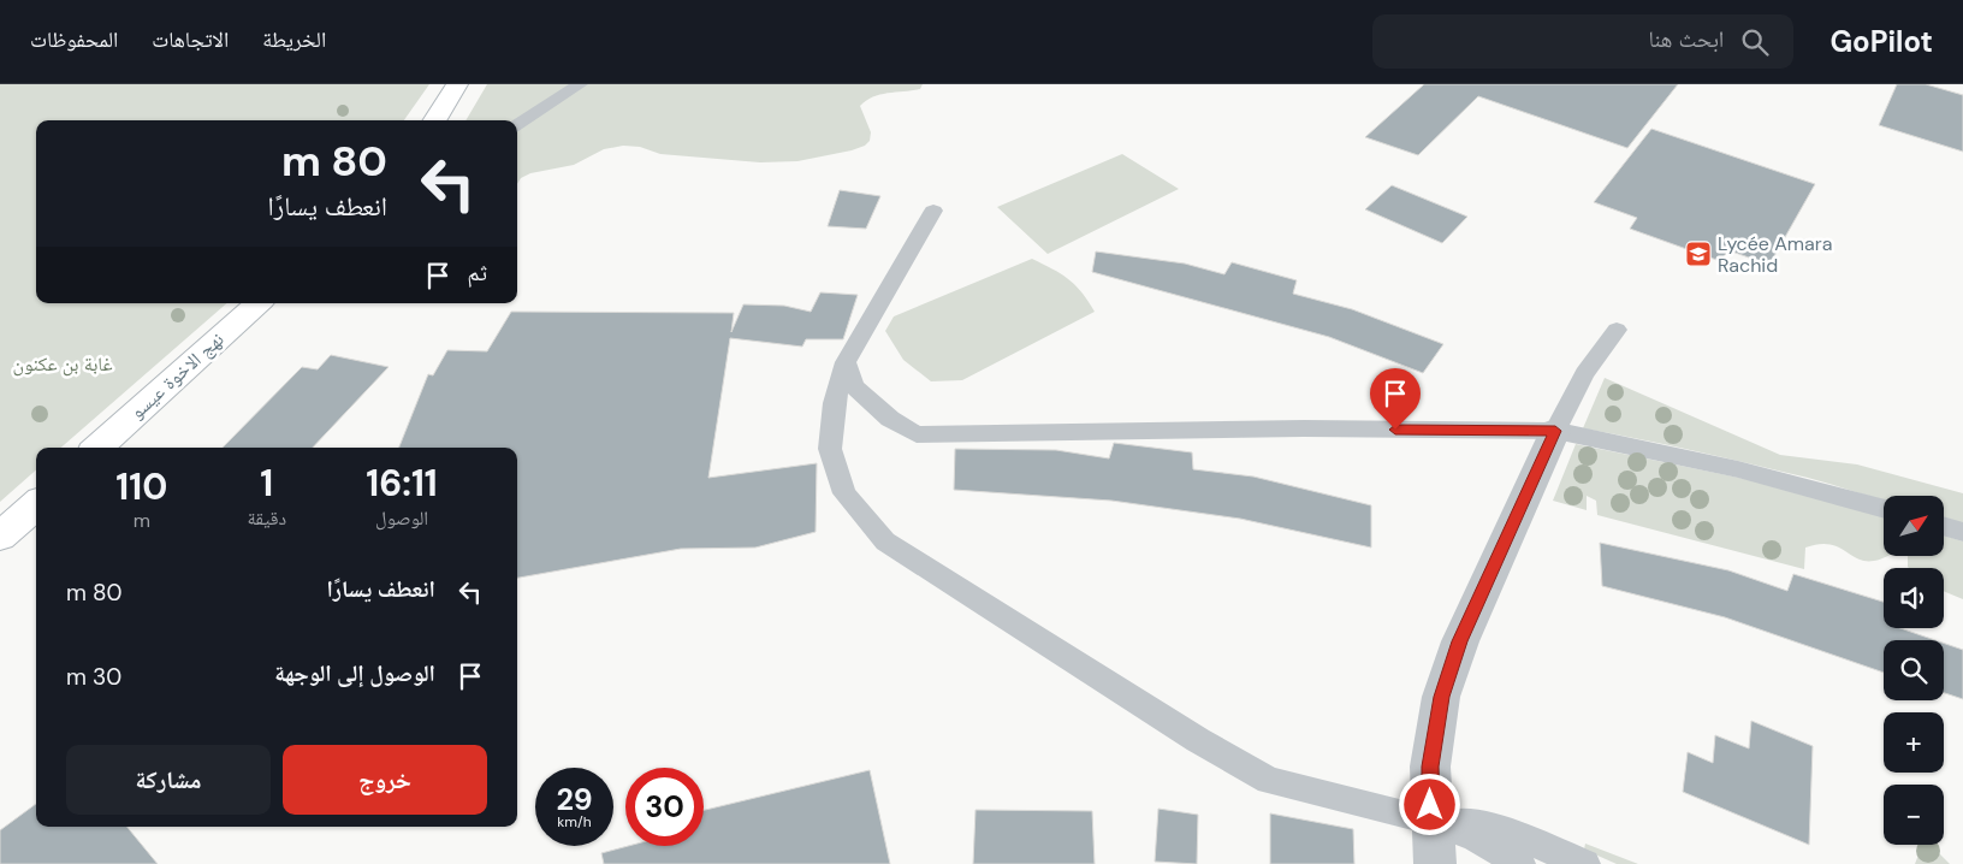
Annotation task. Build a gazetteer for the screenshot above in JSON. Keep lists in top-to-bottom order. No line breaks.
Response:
{"streets":{"street":["نهج الاخوة عيسو"]},"parks":["غابة بن عكنون"],"places":{"school or university":["Lycée Amara Rachid"]},"north":"top right","page":{"header":"GoPilot","search":"ابحث هنا","nav":["الخريطة","الاتجاهات","المحفوظات"],"turn":["80 m","انعطف يسارًا"],"then":"ثم","eta":["16:11","الوصول","1","دقيقة","110","m"],"map_buttons":["+","−"],"list":[{"name":"انعطف يسارًا","value":"80 m"},{"name":"الوصول إلى الوجهة","value":"30 m"}],"buttons":["خروج","مشاركة"],"speed":"29 km/h","limit":"30"}}
